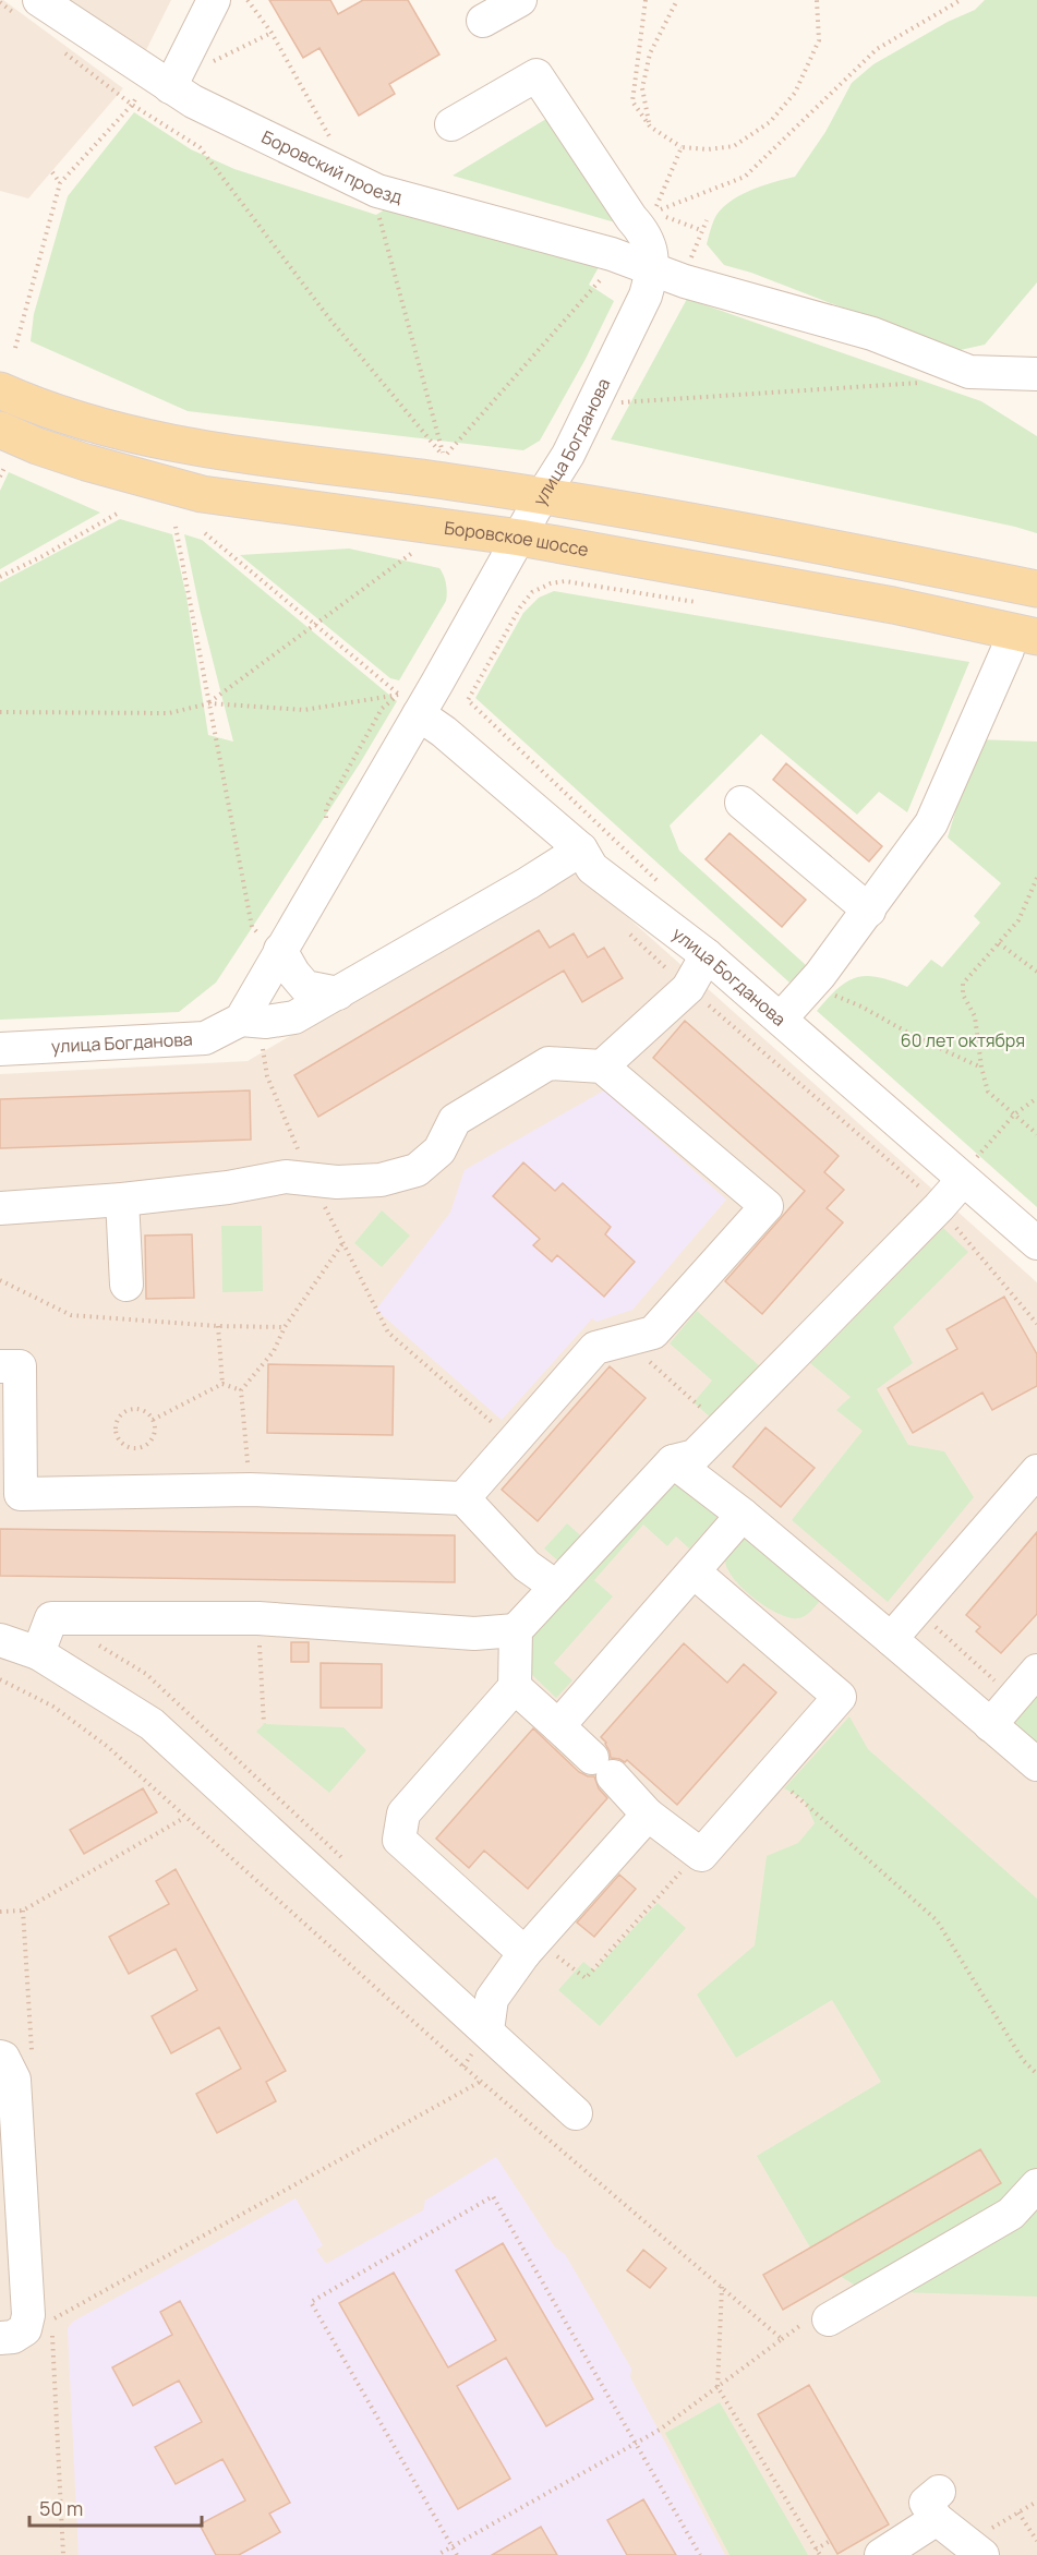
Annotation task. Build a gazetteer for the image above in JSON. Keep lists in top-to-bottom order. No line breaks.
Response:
{"streets":{"main road":["Боровское шоссе"],"street":["Боровский проезд","улица Богданова"]},"crossings":[["Боровский проезд","улица Богданова"],["улица Богданова","Боровское шоссе"]],"parks":["60 лет октября"],"scale_bar":"50 m"}
